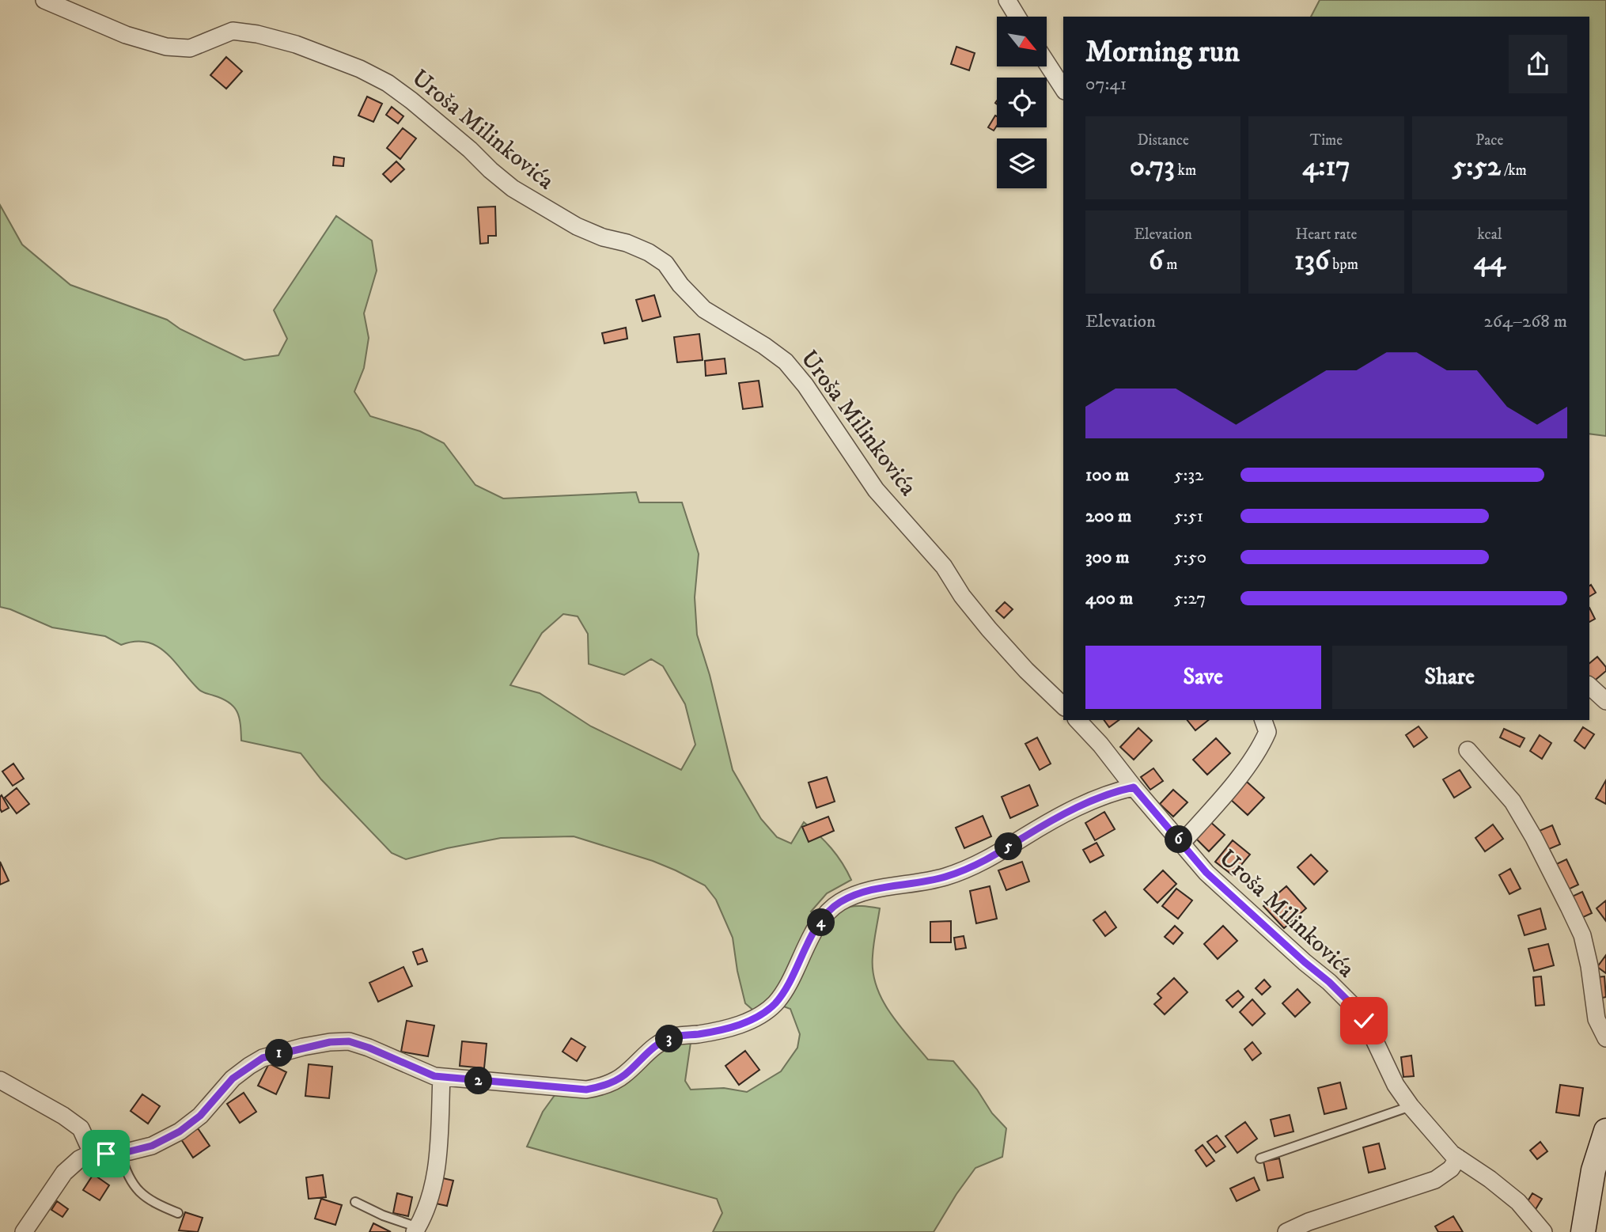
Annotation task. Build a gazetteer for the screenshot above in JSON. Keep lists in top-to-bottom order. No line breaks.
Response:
{"streets":{"street":["Uroša Milinkovića"]},"north":"bottom right","page":{"heading":["Morning run","07:41"],"stats":[["Distance","0.73 km"],["Time","4:17"],["Pace","5:52 /km"],["Elevation","6 m"],["Heart rate","136 bpm"],["kcal","44"]],"chart":["Elevation","264–268 m"],"list":[{"name":"100 m","note":"5:32"},{"name":"200 m","note":"5:51"},{"name":"300 m","note":"5:50"},{"name":"400 m","note":"5:27"}],"buttons":["Save","Share"],"pins":["6","5","4","3","1","2"]}}
